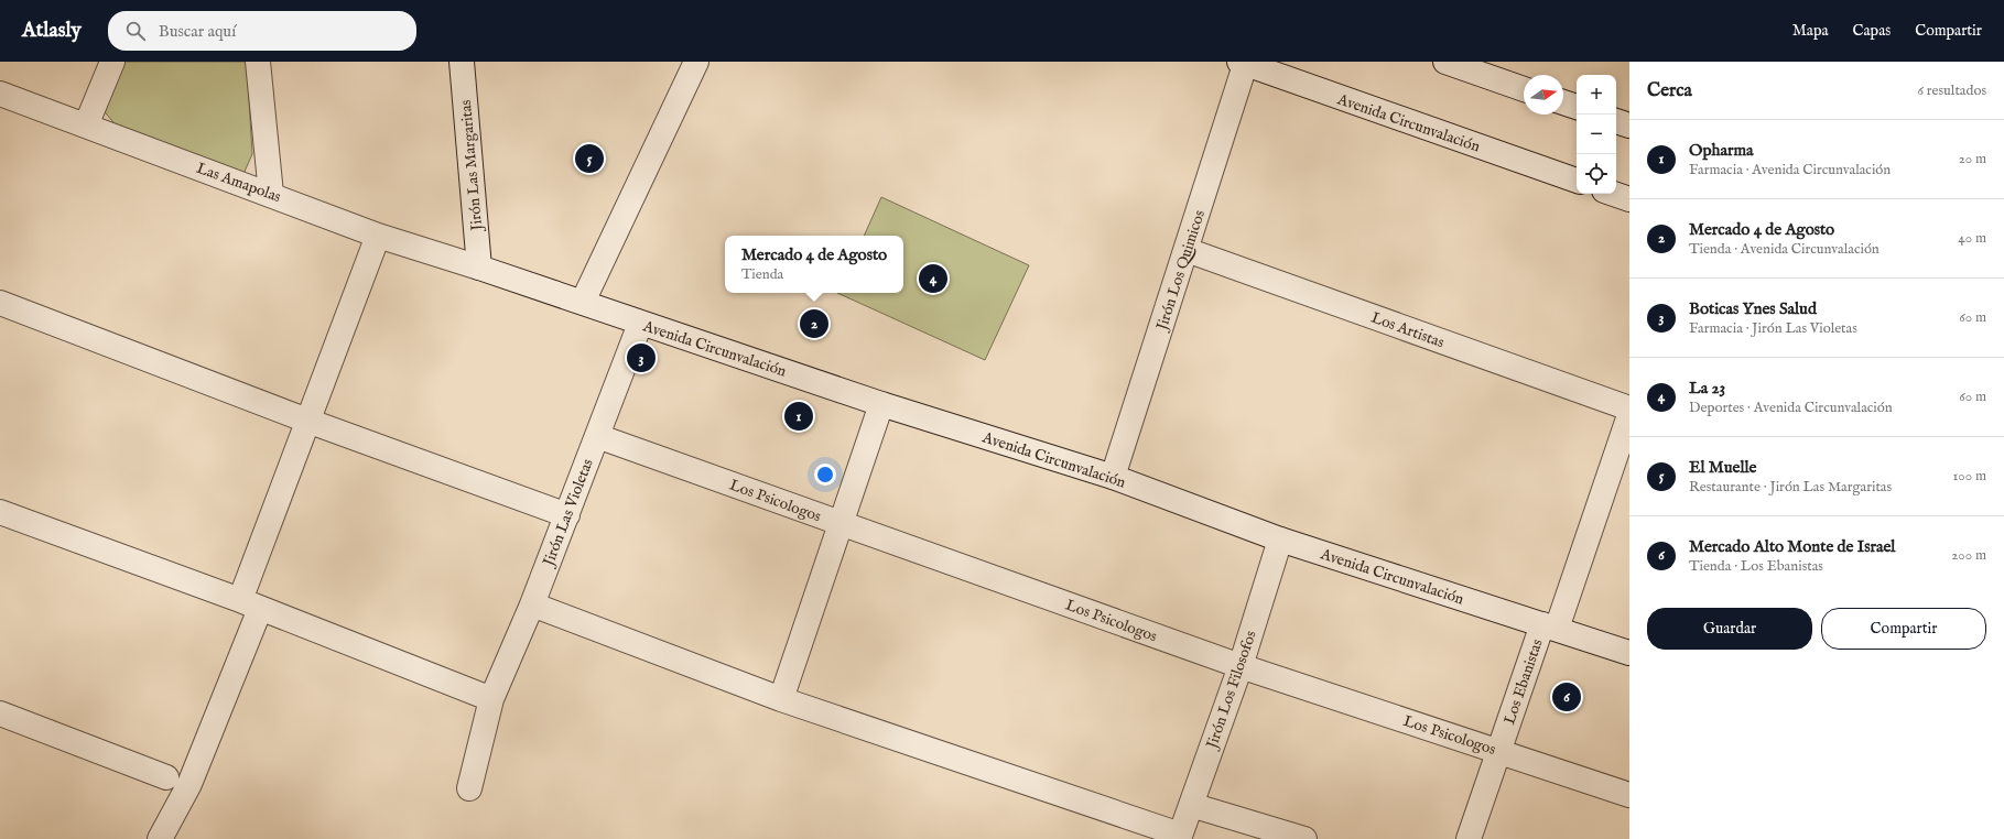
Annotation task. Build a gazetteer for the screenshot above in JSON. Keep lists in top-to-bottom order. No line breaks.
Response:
{"streets":{"street":["Avenida Circunvalación","Jirón Las Margaritas","Las Amapolas","Jirón Los Quimicos","Los Artistas","Los Psicologos","Jirón Las Violetas","Los Ebanistas","Jirón Los Filosofos"]},"crossings":[["Avenida Circunvalación","Jirón Las Margaritas"],["Avenida Circunvalación","Las Amapolas"],["Avenida Circunvalación","Jirón Los Quimicos"],["Avenida Circunvalación","Jirón Las Violetas"],["Avenida Circunvalación","Los Ebanistas"],["Avenida Circunvalación","Jirón Los Filosofos"],["Jirón Las Margaritas","Las Amapolas"],["Jirón Los Quimicos","Los Artistas"],["Los Psicologos","Jirón Las Violetas"],["Los Psicologos","Los Ebanistas"],["Los Psicologos","Jirón Los Filosofos"]],"north":"right","page":{"header":"Atlasly","search":"Buscar aquí","nav":["Mapa","Capas","Compartir"],"heading":["Cerca","6 resultados"],"map_buttons":["+","−"],"list":[{"mark":"1","name":"Opharma","note":"Farmacia · Avenida Circunvalación","value":"20 m"},{"mark":"2","name":"Mercado 4 de Agosto","note":"Tienda · Avenida Circunvalación","value":"40 m"},{"mark":"3","name":"Boticas Ynes Salud","note":"Farmacia · Jirón Las Violetas","value":"60 m"},{"mark":"4","name":"La 23","note":"Deportes · Avenida Circunvalación","value":"60 m"},{"mark":"5","name":"El Muelle","note":"Restaurante · Jirón Las Margaritas","value":"100 m"},{"mark":"6","name":"Mercado Alto Monte de Israel","note":"Tienda · Los Ebanistas","value":"200 m"}],"pins":["5","4","2","3","1","6"],"popup":["Mercado 4 de Agosto","Tienda"],"buttons":["Guardar","Compartir"]}}
